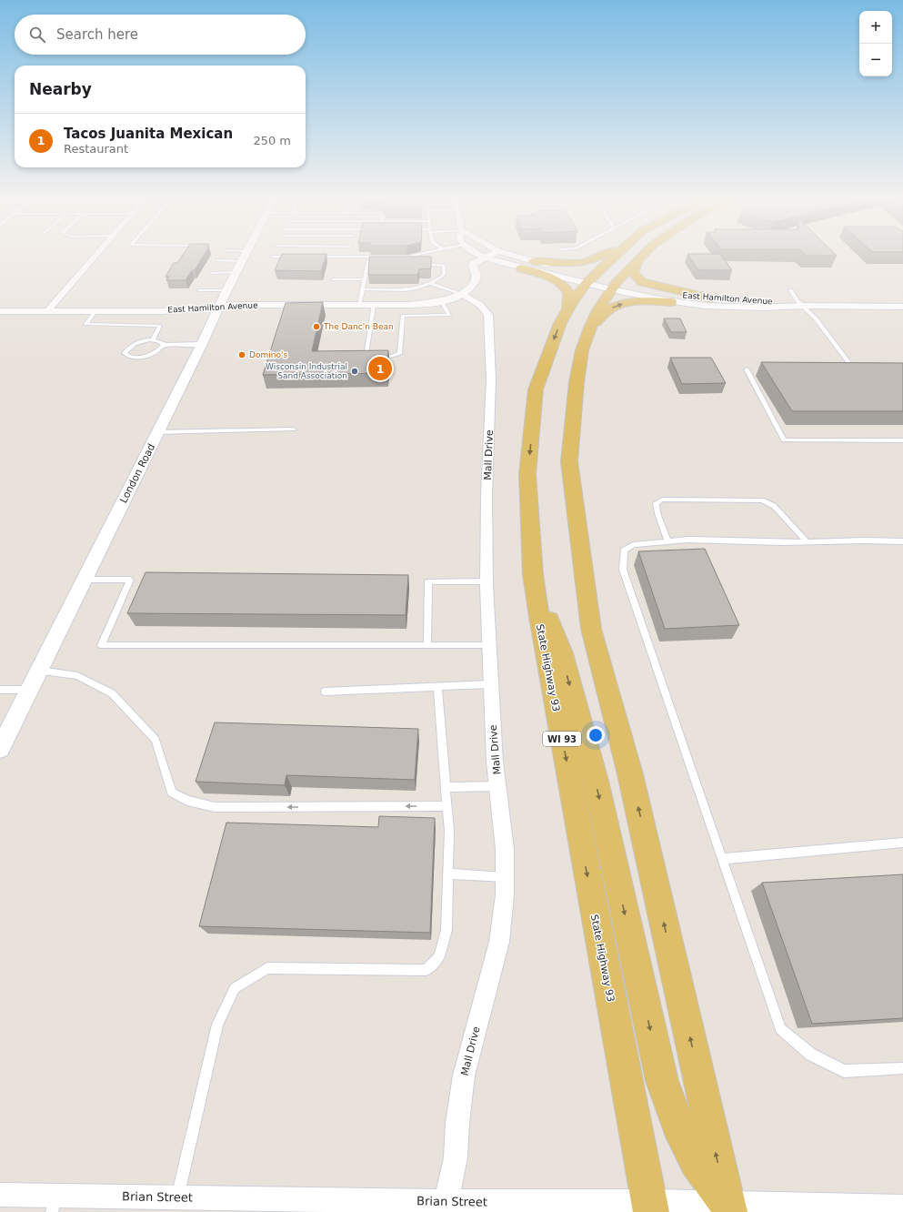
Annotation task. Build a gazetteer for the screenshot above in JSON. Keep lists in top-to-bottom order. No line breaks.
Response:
{"streets":{"main road":["State Highway 93","WI 93"],"street":["East Hamilton Avenue","Mall Drive","London Road","Brian Street"]},"crossings":[["East Hamilton Avenue","Mall Drive"],["East Hamilton Avenue","London Road"],["East Hamilton Avenue","State Highway 93"],["Mall Drive","Brian Street"],["State Highway 93","Brian Street"]],"places":["The Danc'n Bean","Domino's","Wisconsin Industrial Sand Association"],"page":{"map_buttons":["+","−"],"search":"Search here","heading":"Nearby","list":[{"mark":"1","name":"Tacos Juanita Mexican","note":"Restaurant","value":"250 m"}],"pins":"1"}}
